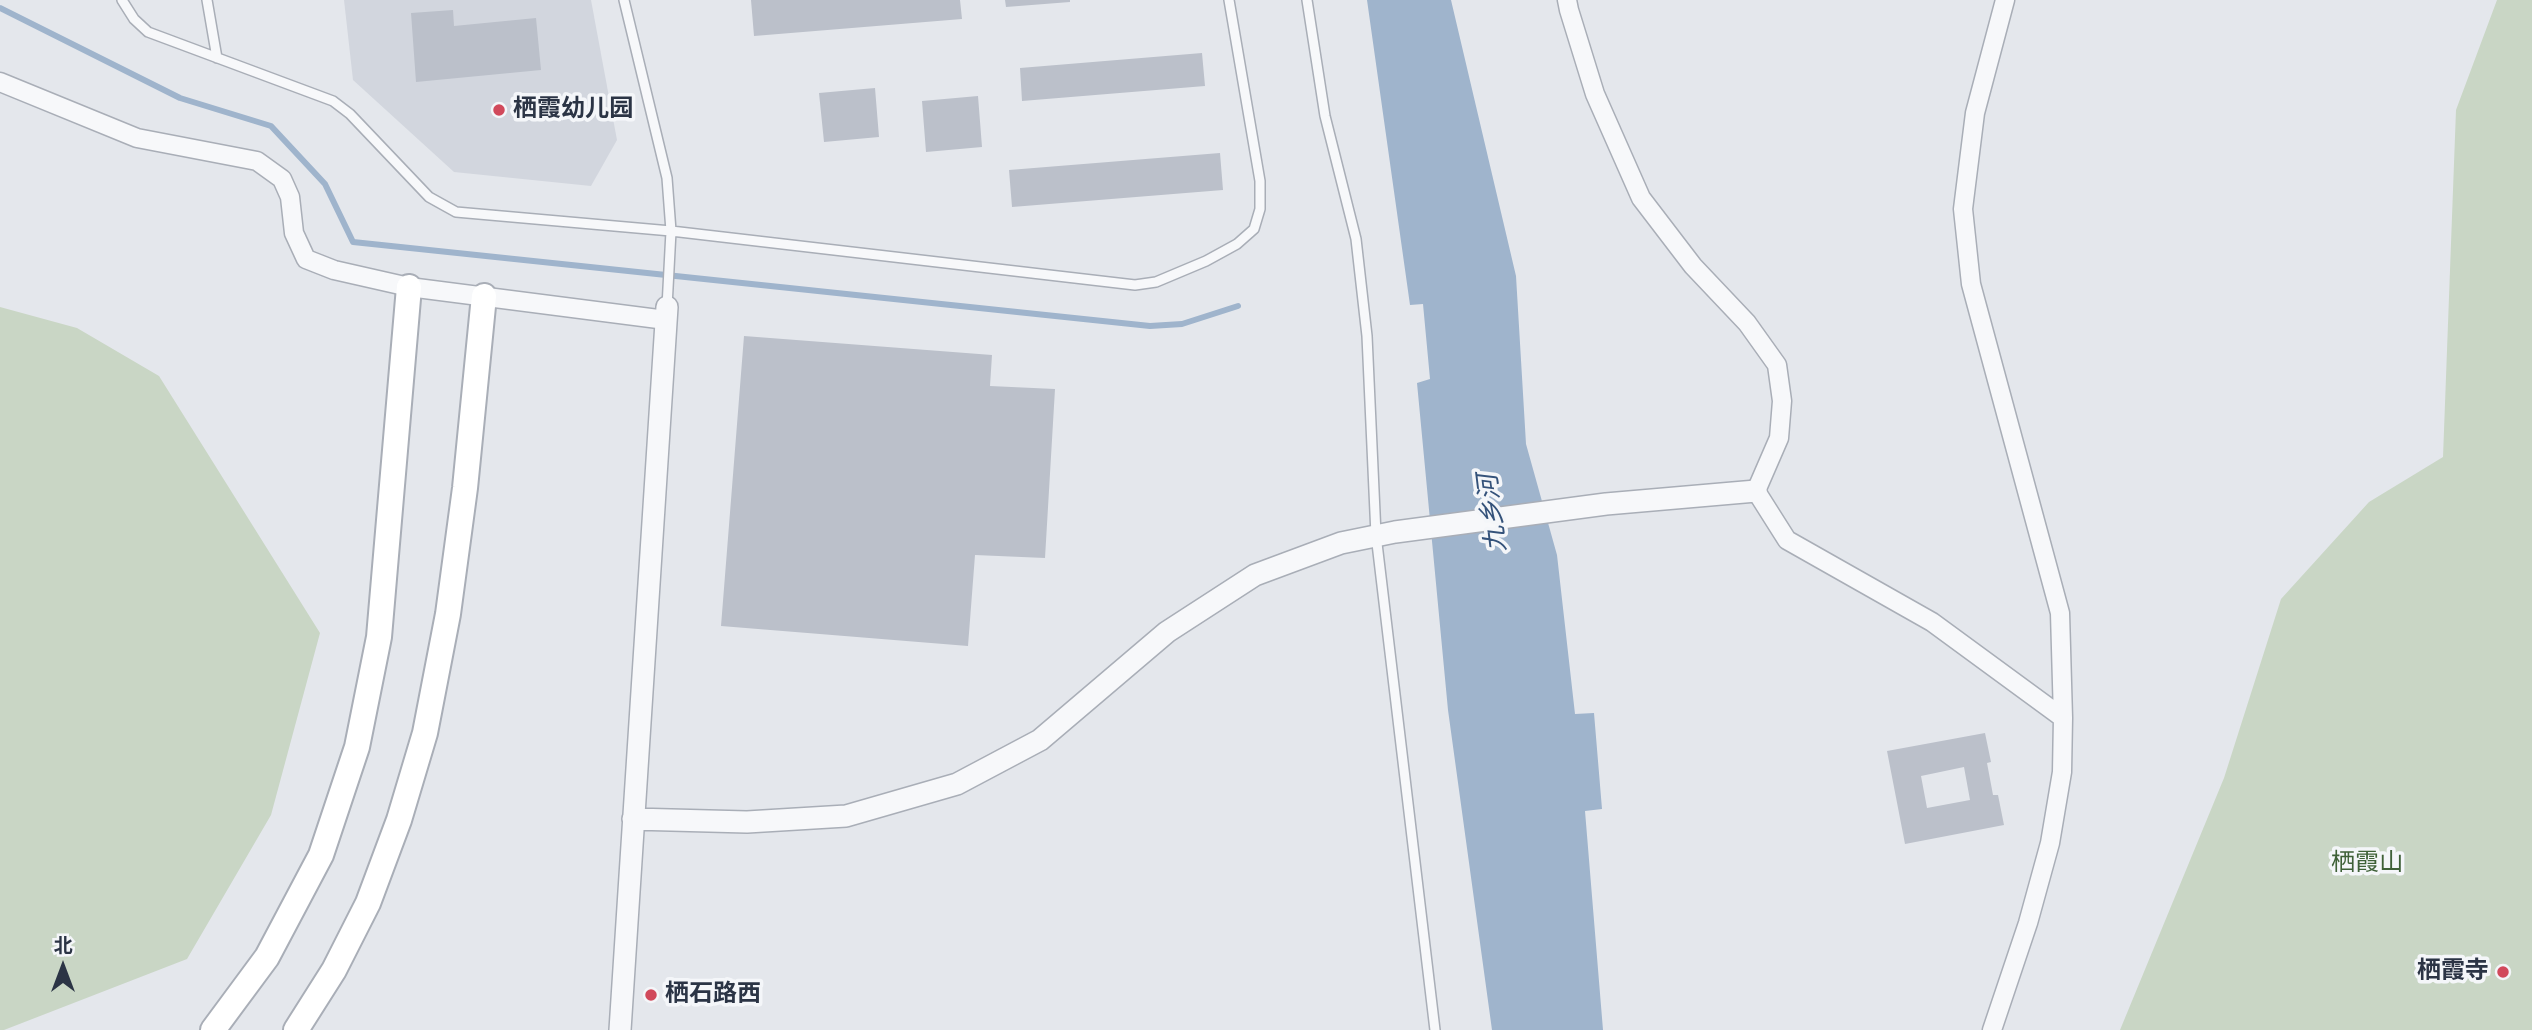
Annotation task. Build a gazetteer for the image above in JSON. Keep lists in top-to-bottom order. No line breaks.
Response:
{"water":["九乡河"],"parks":["栖霞山"],"places":["栖霞幼儿园","栖霞寺","栖石路西"],"north":"top"}
